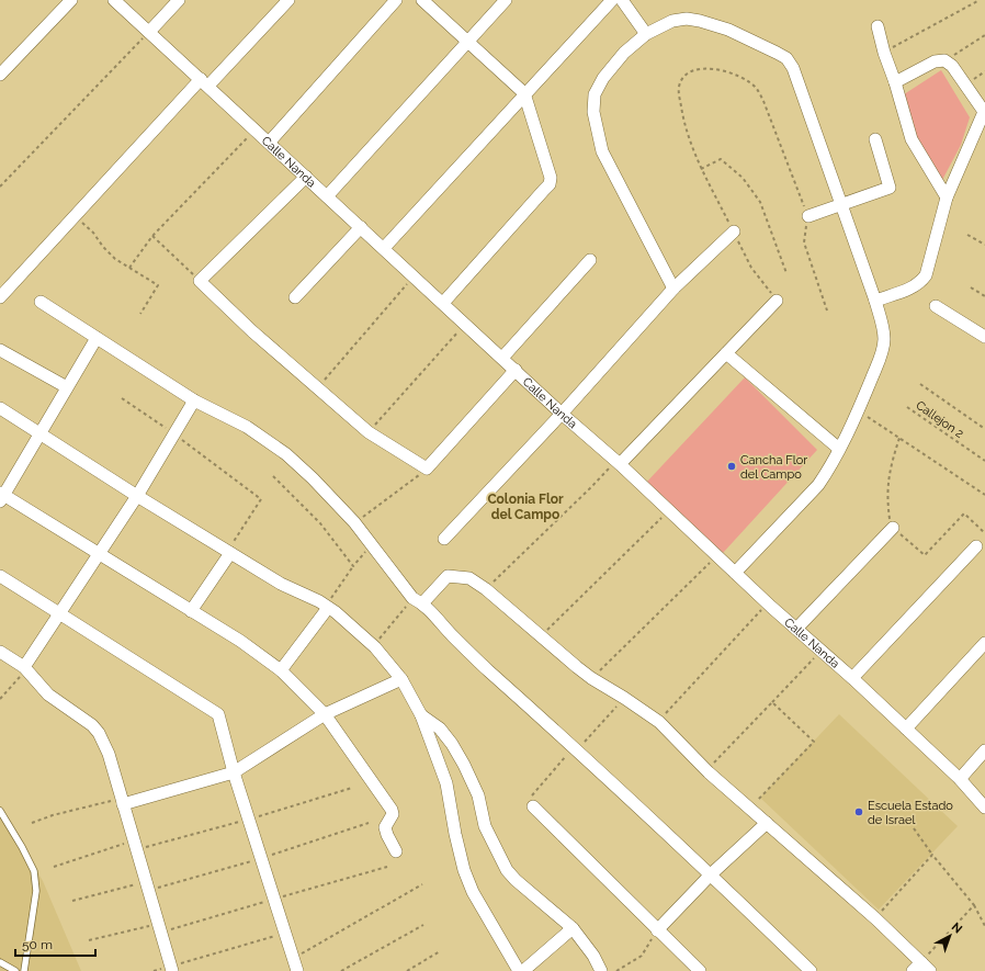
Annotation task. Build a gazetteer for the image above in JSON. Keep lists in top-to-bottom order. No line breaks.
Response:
{"streets":{"street":["Calle Nanda"],"path":["Callejon 2"]},"districts":["Colonia Flor del Campo"],"places":["Cancha Flor del Campo","Escuela Estado de Israel"],"scale_bar":"50 m","north":"top right"}
